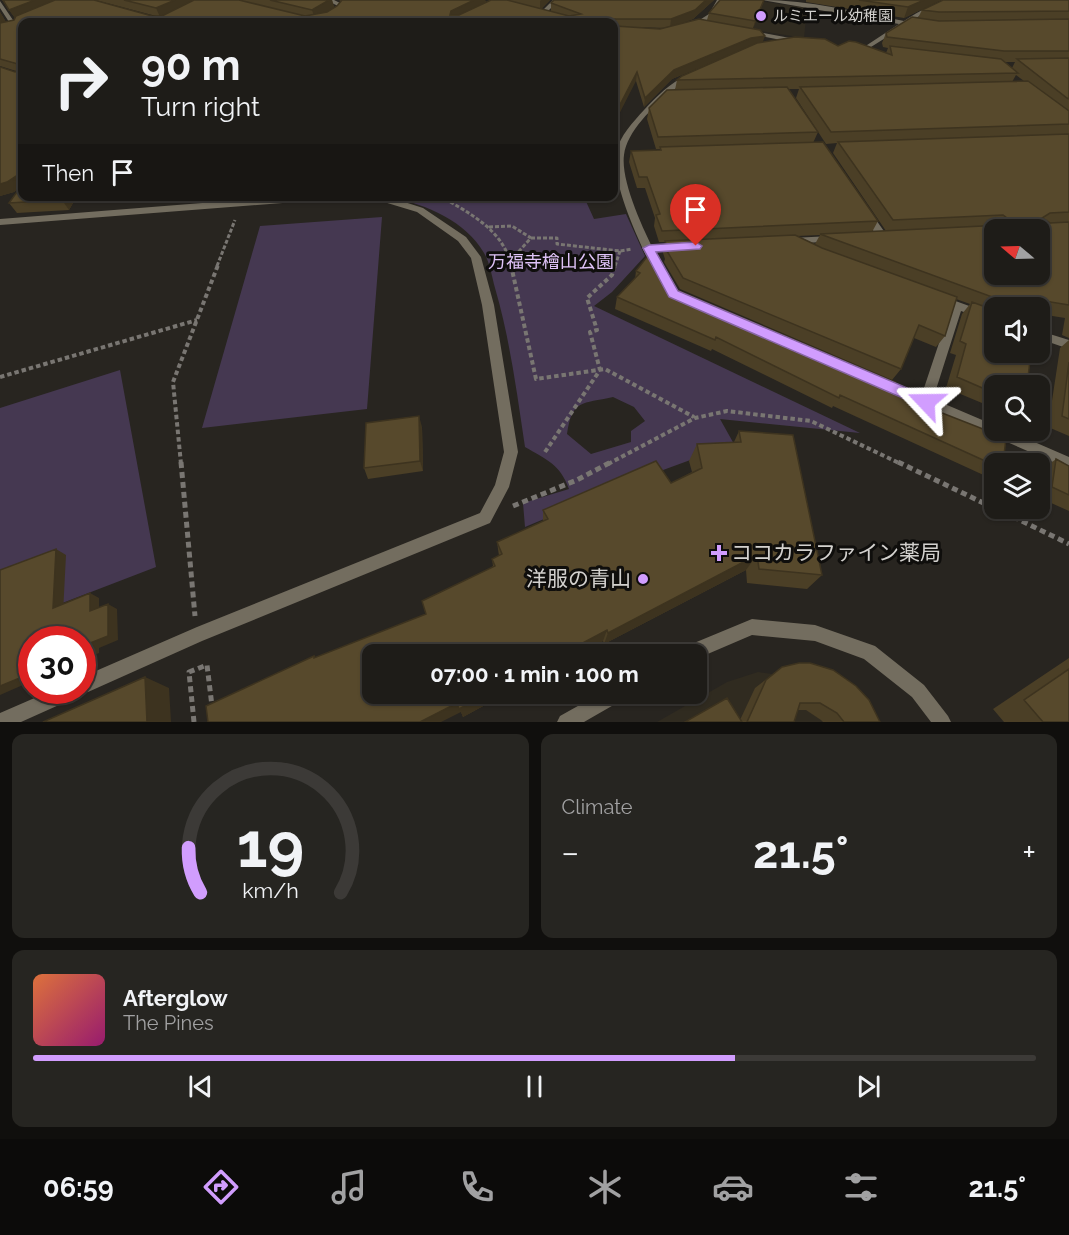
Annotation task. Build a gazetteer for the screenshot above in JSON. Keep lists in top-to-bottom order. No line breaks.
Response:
{"parks":["万福寺檜山公園"],"places":{"other":["ルミエール幼稚園","洋服の青山"],"health":["ココカラファイン薬局"]},"north":"left","page":{"turn":["90 m","Turn right"],"then":"Then","limit":"30","trip":"07:00 · 1 min · 100 m","tile":"Climate","heat":["−","21.5°","+"],"song":["Afterglow","The Pines"],"tabs":["06:59","21.5°"],"gauge":["19","km/h"]}}
